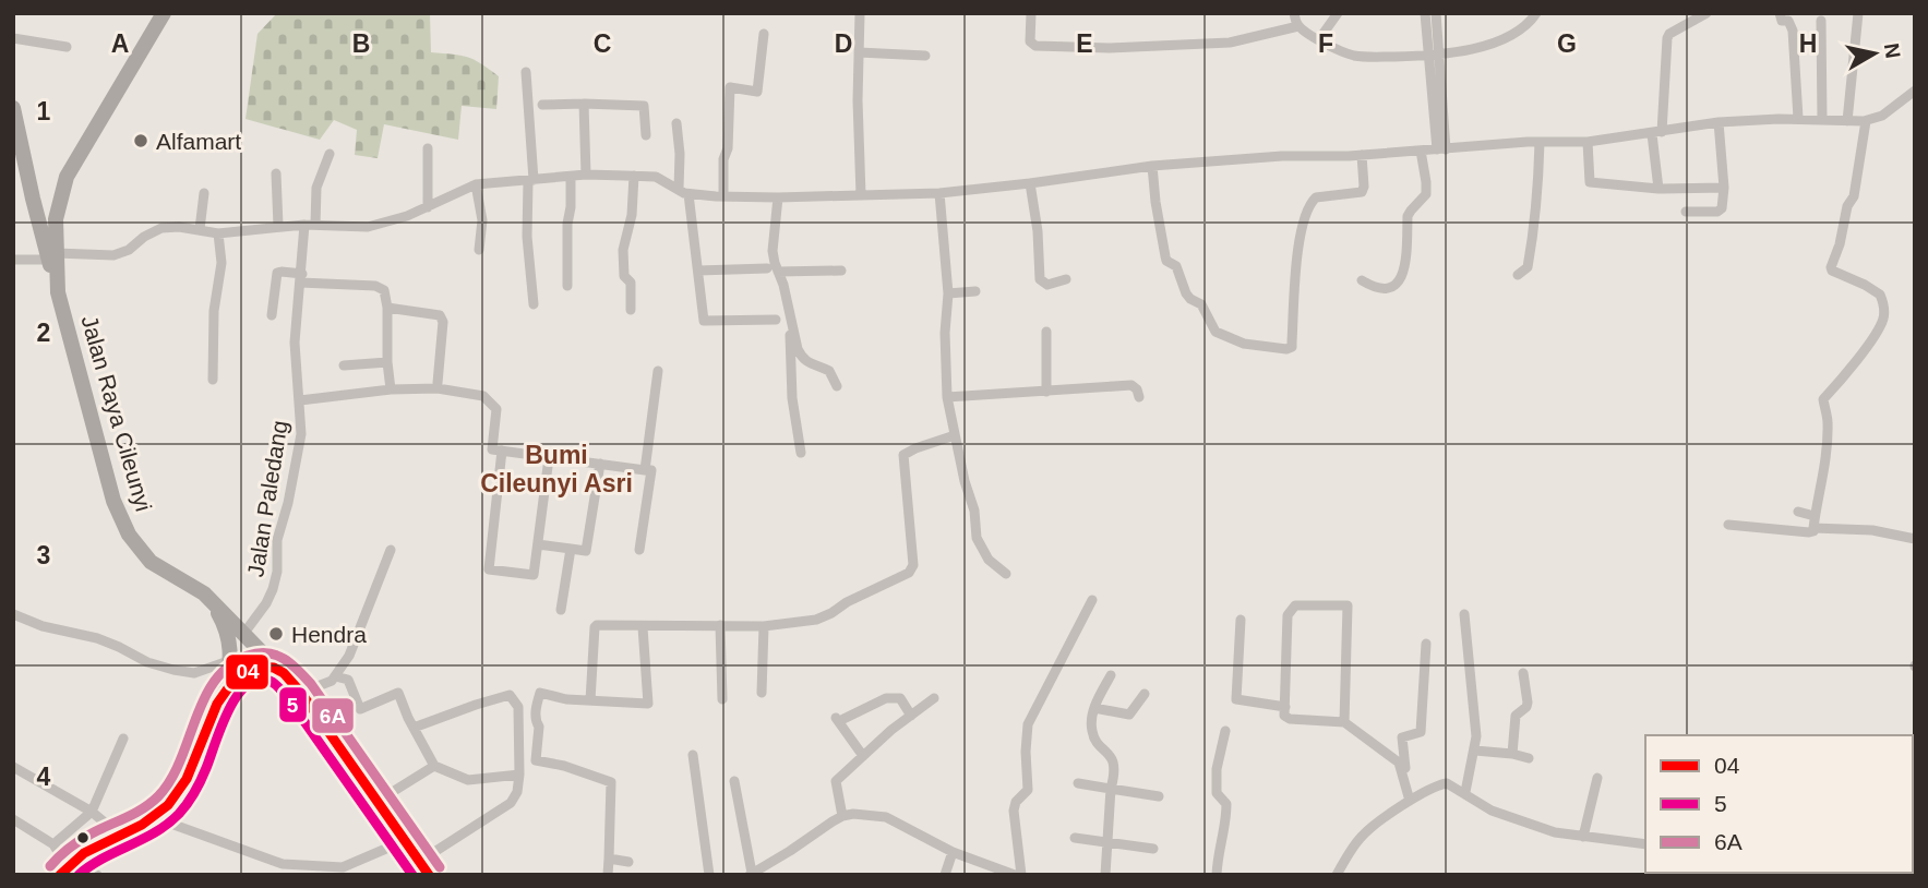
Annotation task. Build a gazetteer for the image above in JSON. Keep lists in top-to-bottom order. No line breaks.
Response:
{"streets":{"highway":["Jalan Raya Cileunyi"],"street":["Jalan Paledang"]},"crossings":[["Jalan Raya Cileunyi","Jalan Paledang"]],"districts":["Bumi Cileunyi Asri"],"places":["Alfamart","Hendra"],"lines":["transit line 6A","transit line 04","transit line 5"],"legend":["04","5","6A"],"north":"right","grid":{"columns":["A","B","C","D","E","F","G","H"],"rows":["1","2","3","4"]}}
